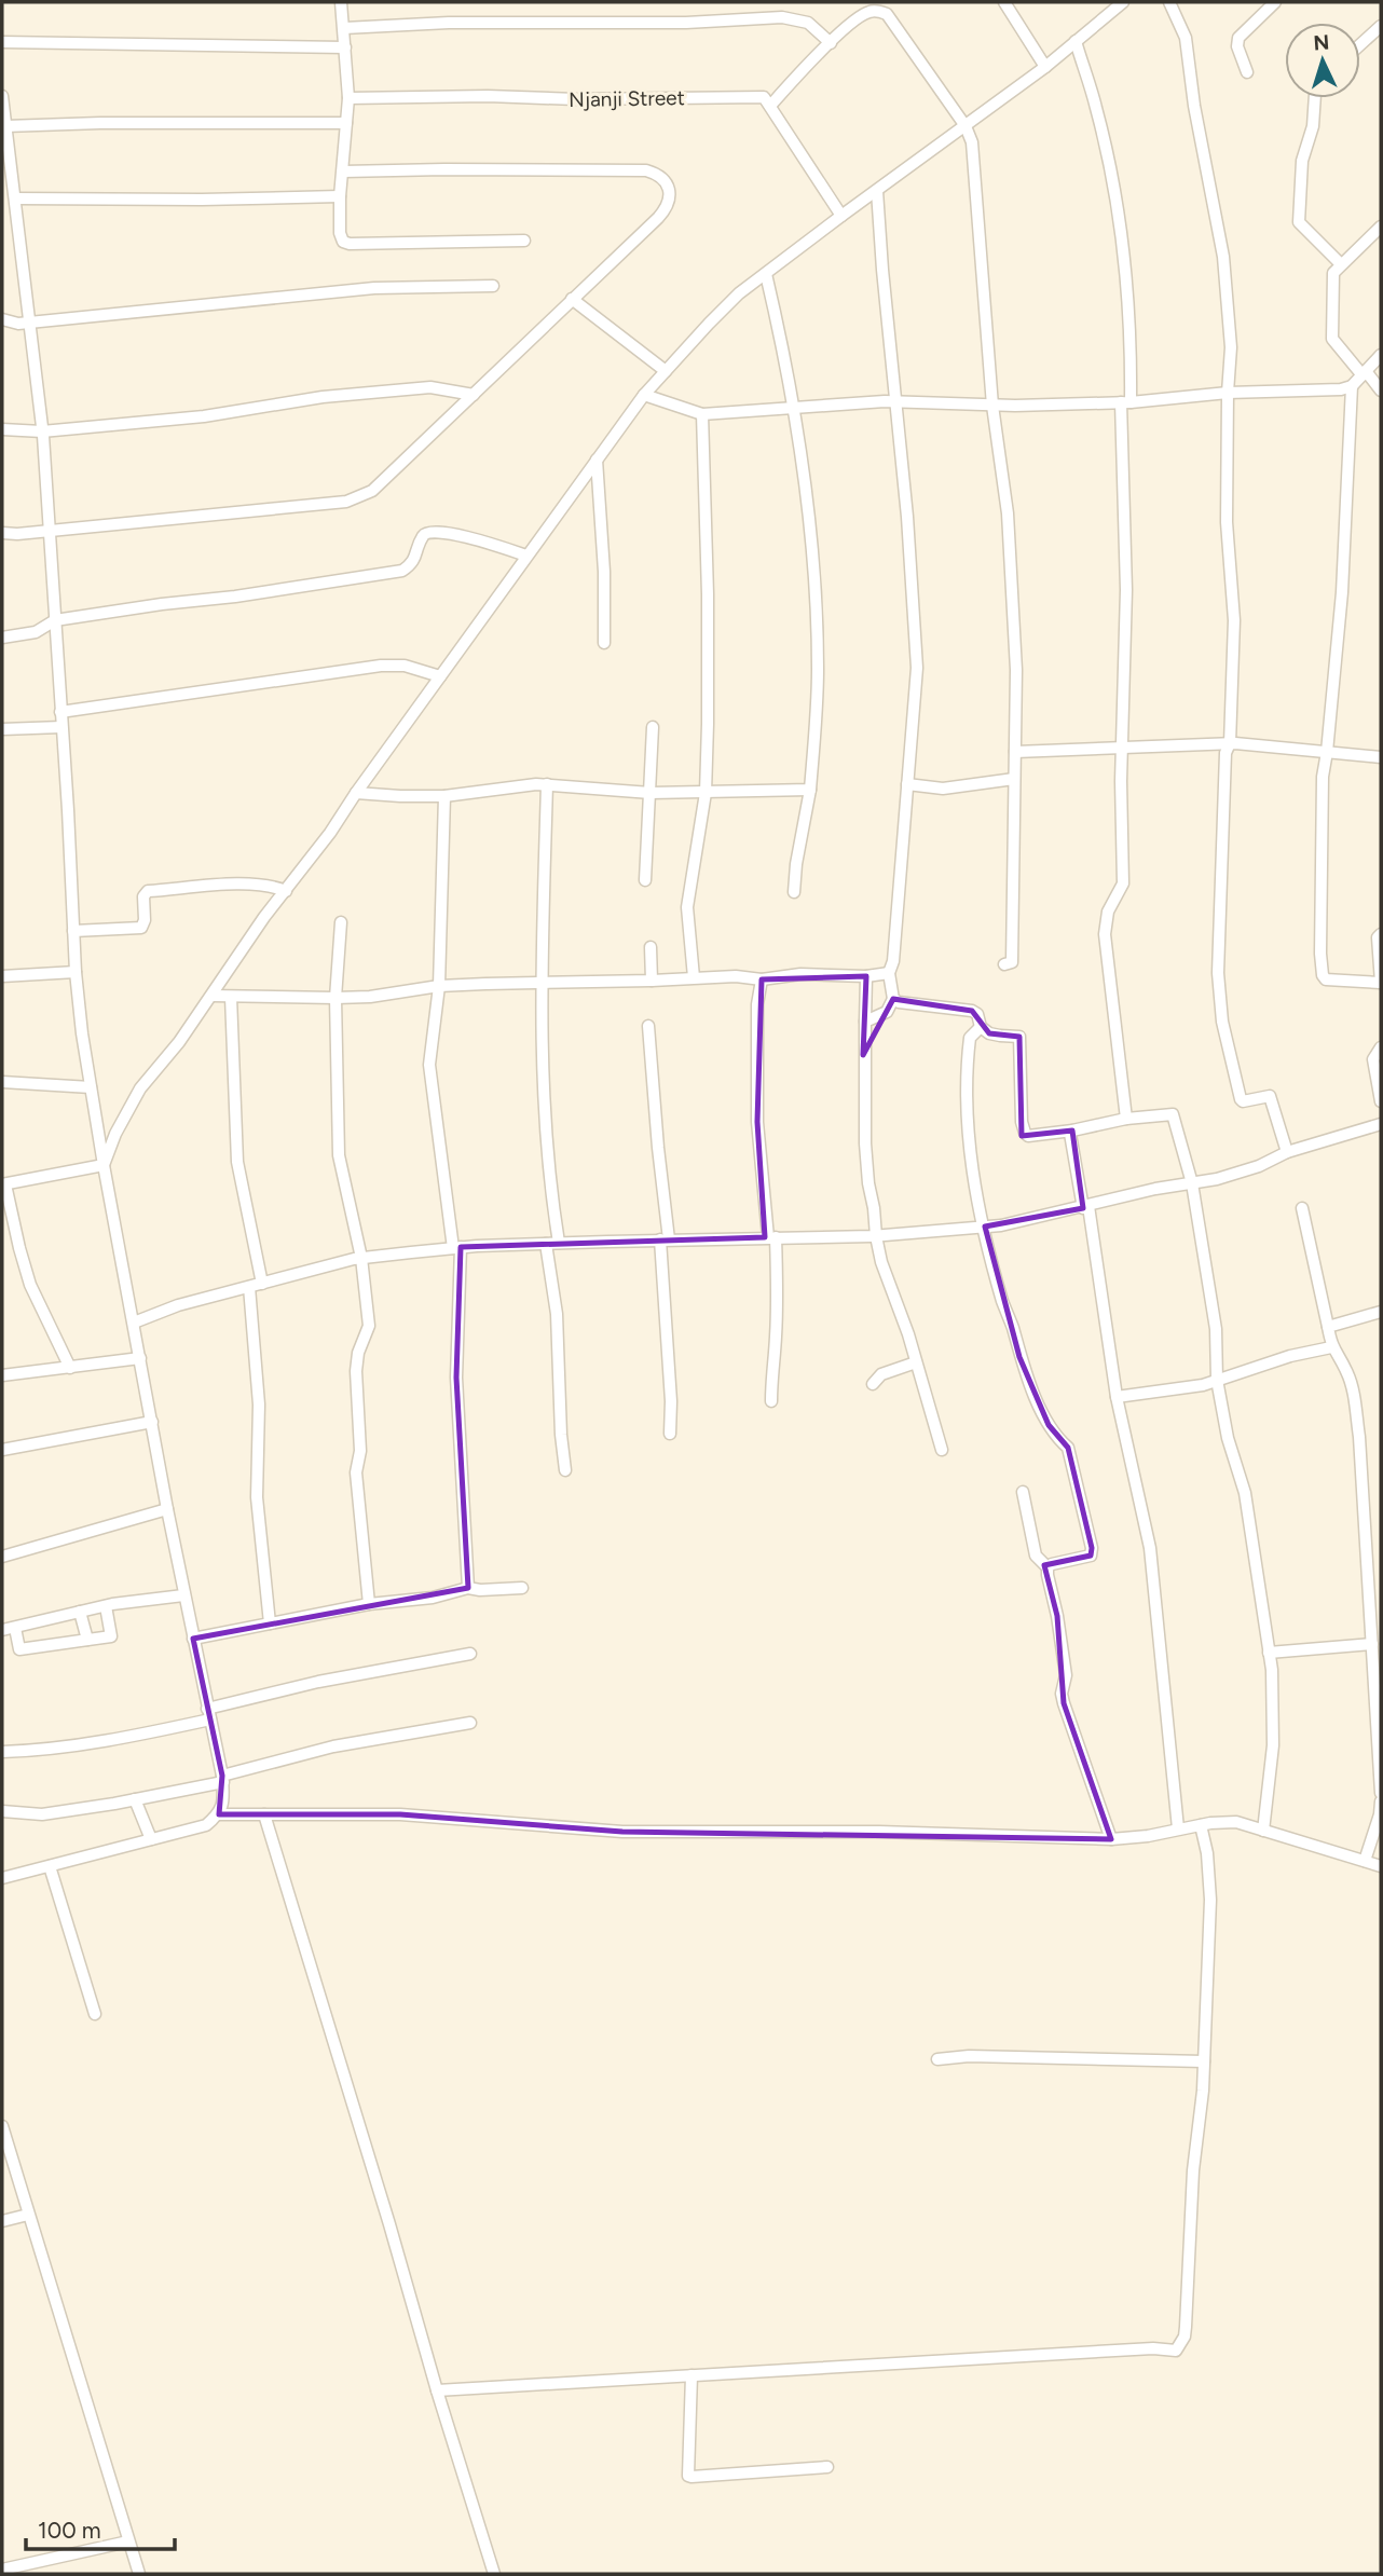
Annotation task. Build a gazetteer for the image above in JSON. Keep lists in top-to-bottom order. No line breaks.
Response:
{"streets":{"street":["Njanji Street"]},"scale_bar":"100 m","north":"top"}
